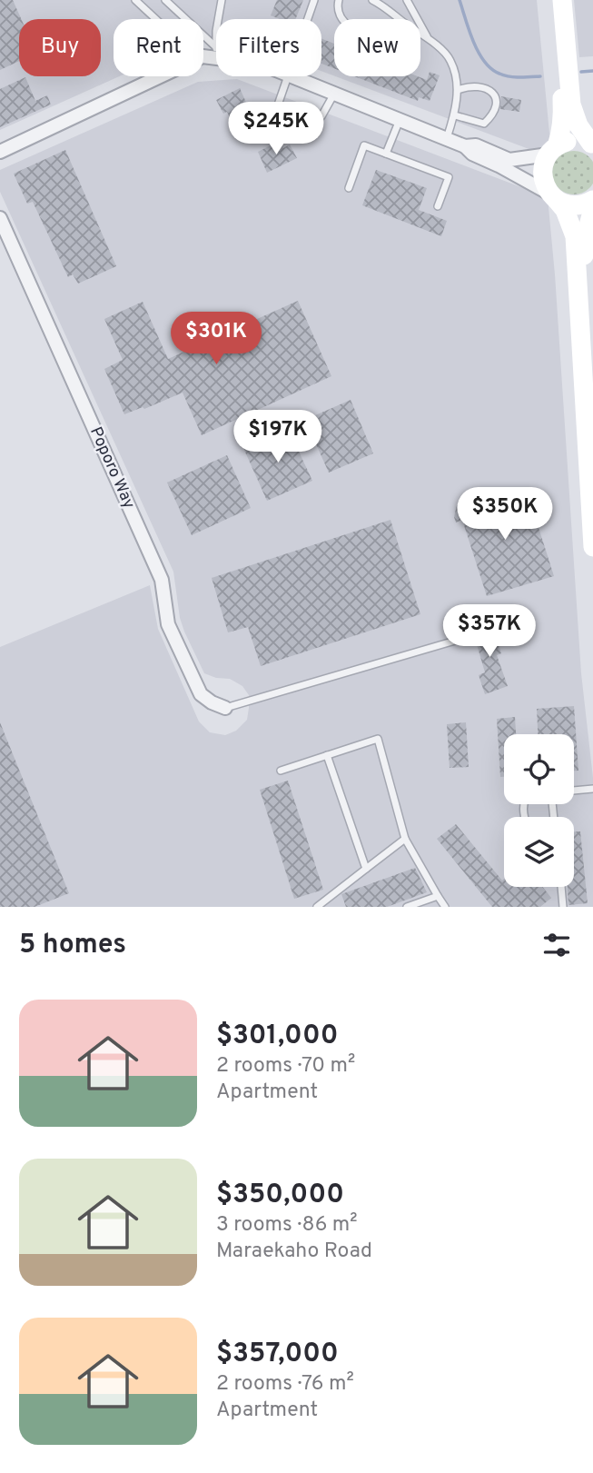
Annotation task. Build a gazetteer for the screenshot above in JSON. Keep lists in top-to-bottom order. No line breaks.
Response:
{"streets":{"street":["Poporo Way"]},"page":{"chip":["Buy","Rent","Filters","New"],"price":["$245K","$301K","$197K","$350K","$357K"],"heading":"5 homes","list":[{"name":"$301,000","note":"2 rooms · 70 m² · Apartment"},{"name":"$350,000","note":"3 rooms · 86 m² · Maraekaho Road"},{"name":"$357,000","note":"2 rooms · 76 m² · Apartment"}]}}
